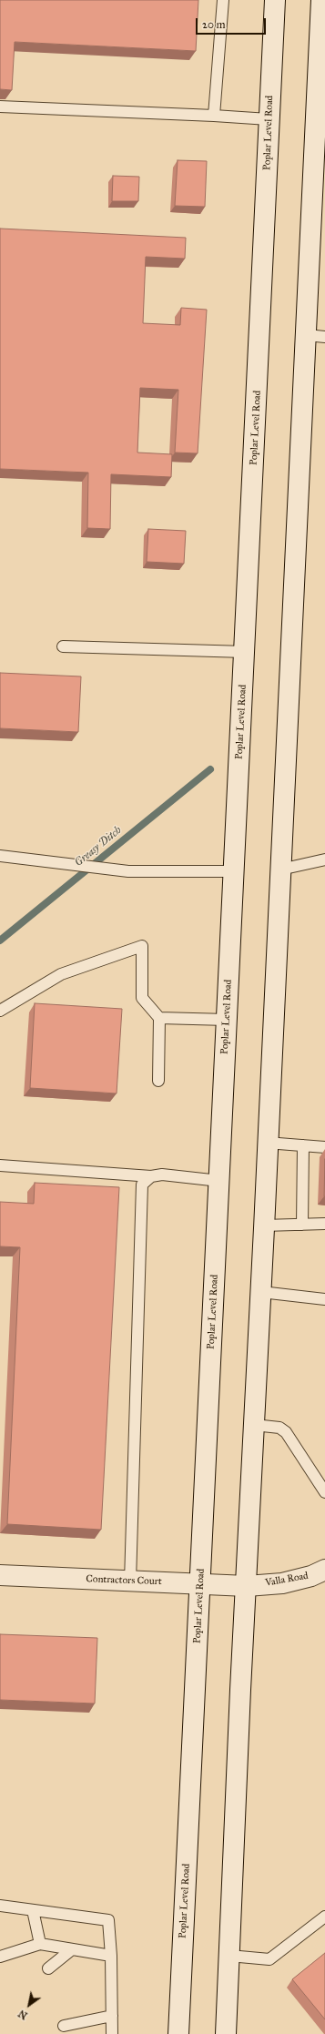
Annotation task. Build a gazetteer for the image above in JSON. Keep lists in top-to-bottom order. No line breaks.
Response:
{"streets":{"main road":["Poplar Level Road","Valla Road","Contractors Court"]},"crossings":[["Poplar Level Road","Contractors Court"],["Valla Road","Contractors Court"]],"water":["Greasy Ditch"],"scale_bar":"20 m","north":"bottom left"}
